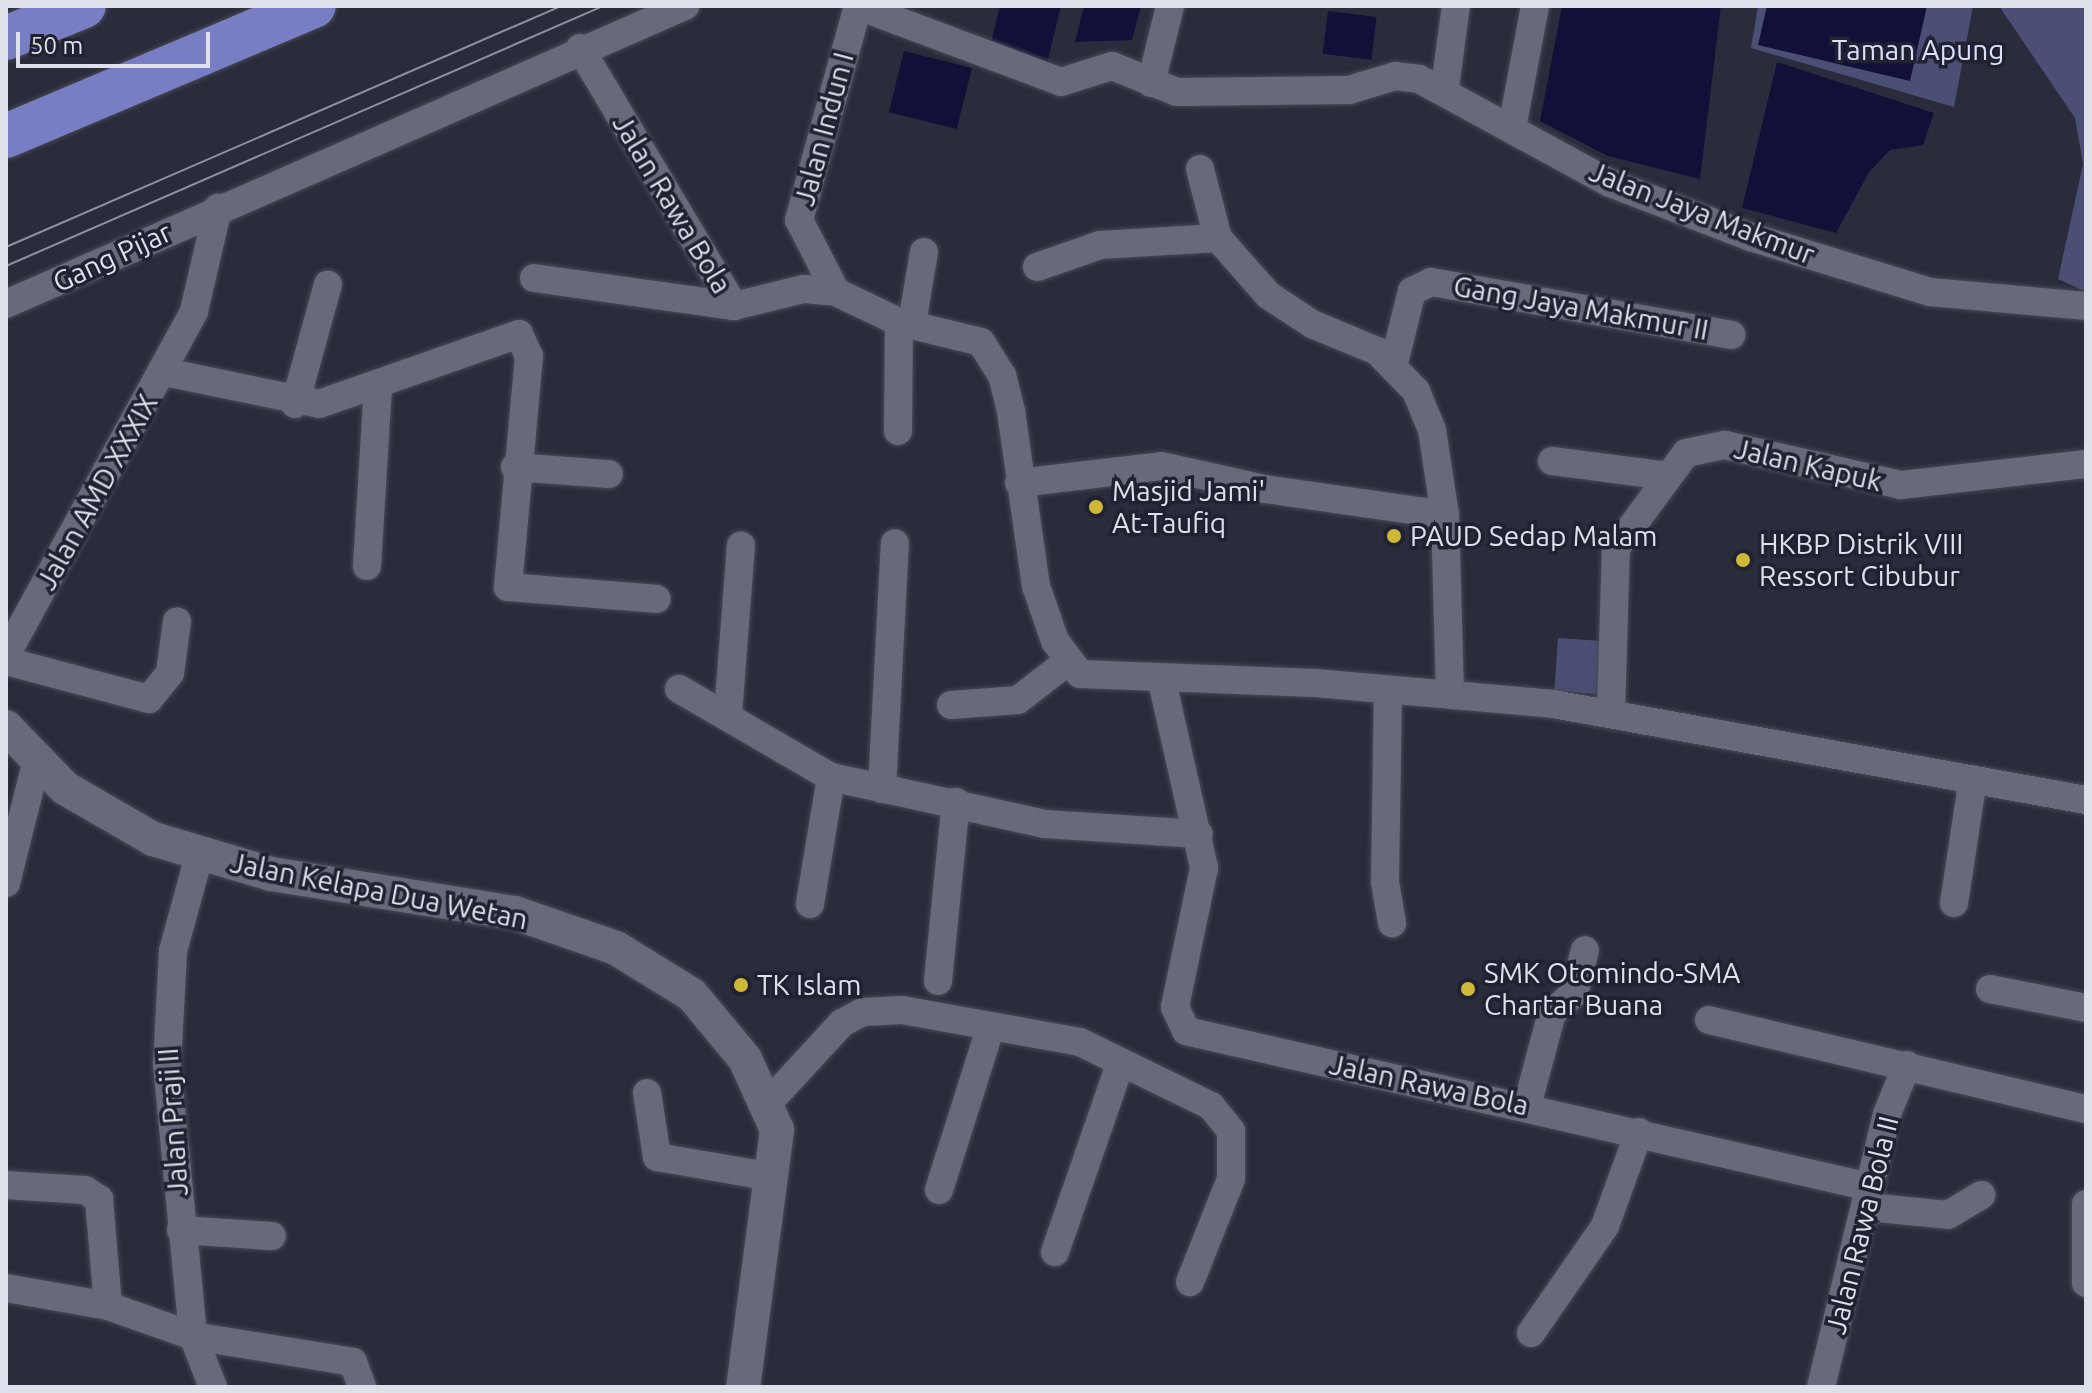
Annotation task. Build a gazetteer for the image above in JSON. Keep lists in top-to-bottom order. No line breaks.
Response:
{"streets":{"street":["Jalan Indun I","Jalan Rawa Bola","Jalan Jaya Makmur","Gang Pijar","Gang Jaya Makmur II","Jalan Kapuk","Jalan AMD XXXIX","Jalan Kelapa Dua Wetan","Jalan Praji II","Jalan Rawa Bola II"]},"crossings":[["Jalan Indun I","Jalan Rawa Bola"],["Jalan Indun I","Jalan Jaya Makmur"],["Jalan Rawa Bola","Jalan Rawa Bola II"],["Gang Pijar","Jalan AMD XXXIX"],["Jalan Kelapa Dua Wetan","Jalan Praji II"]],"parks":["Taman Apung"],"places":["Masjid Jami' At-Taufiq","PAUD Sedap Malam","HKBP Distrik VIII Ressort Cibubur","TK Islam","SMK Otomindo-SMA Chartar Buana"],"scale_bar":"50 m"}
